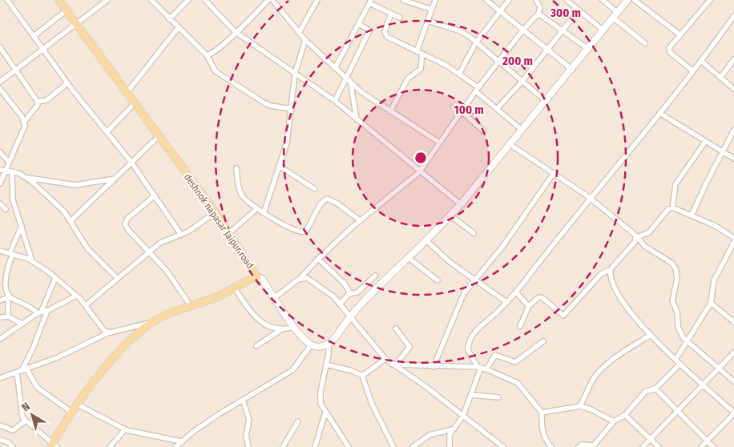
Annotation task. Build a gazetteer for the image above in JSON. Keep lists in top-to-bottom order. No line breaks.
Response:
{"streets":{"main road":["deshnok napasar Jaipur road"]},"north":"top left","rings":["300 m","200 m","100 m"]}
